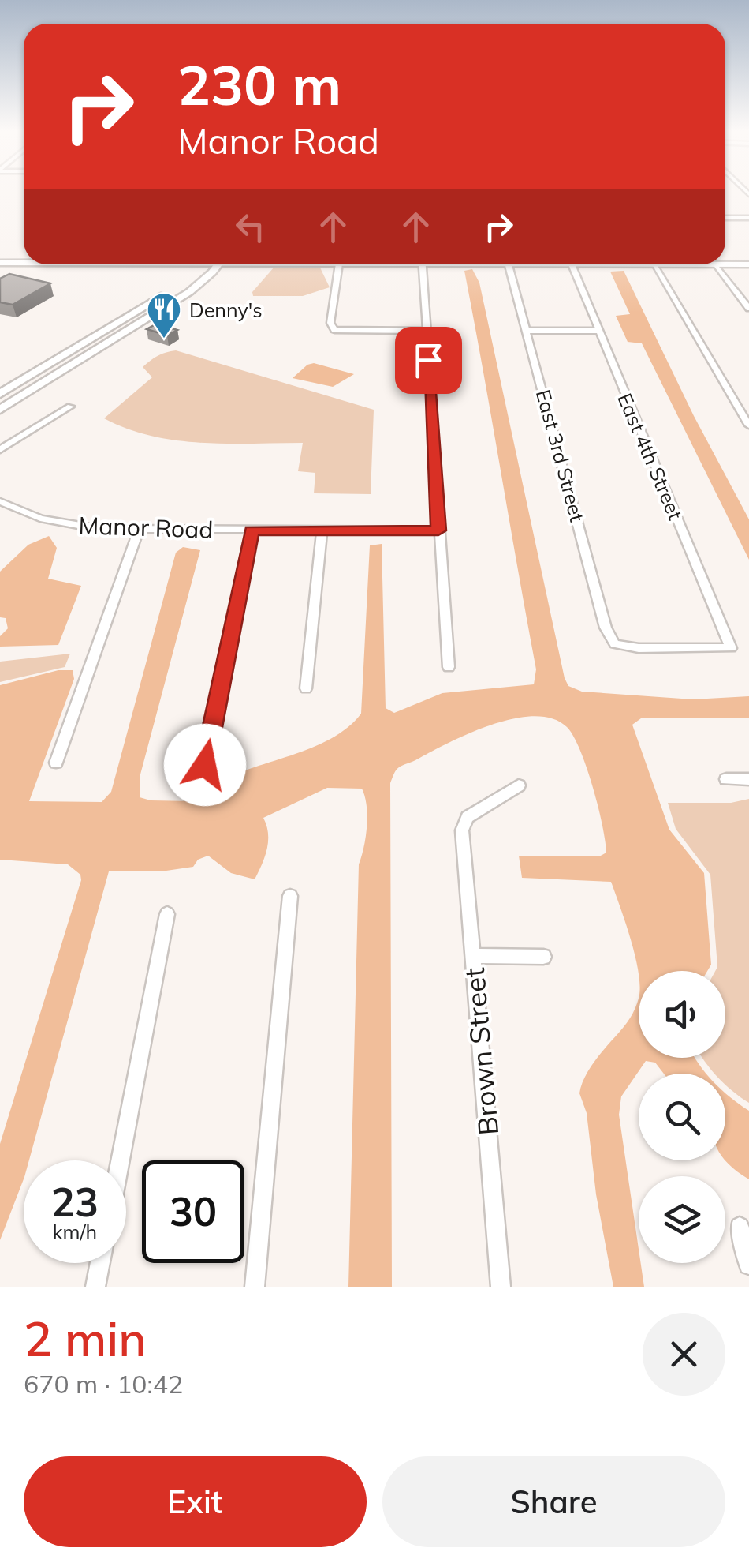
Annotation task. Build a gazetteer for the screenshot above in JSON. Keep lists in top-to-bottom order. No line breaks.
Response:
{"streets":{"street":["East 3rd Street","East 4th Street","Manor Road","Brown Street"]},"crossings":[["East 3rd Street","East 4th Street"]],"places":{"restaurant":["Denny's"]},"page":{"turn":["230 m","Manor Road"],"speed":"23 km/h","limit":"30","heading":["2 min","670 m · 10:42"],"buttons":["Exit","Share"]}}
